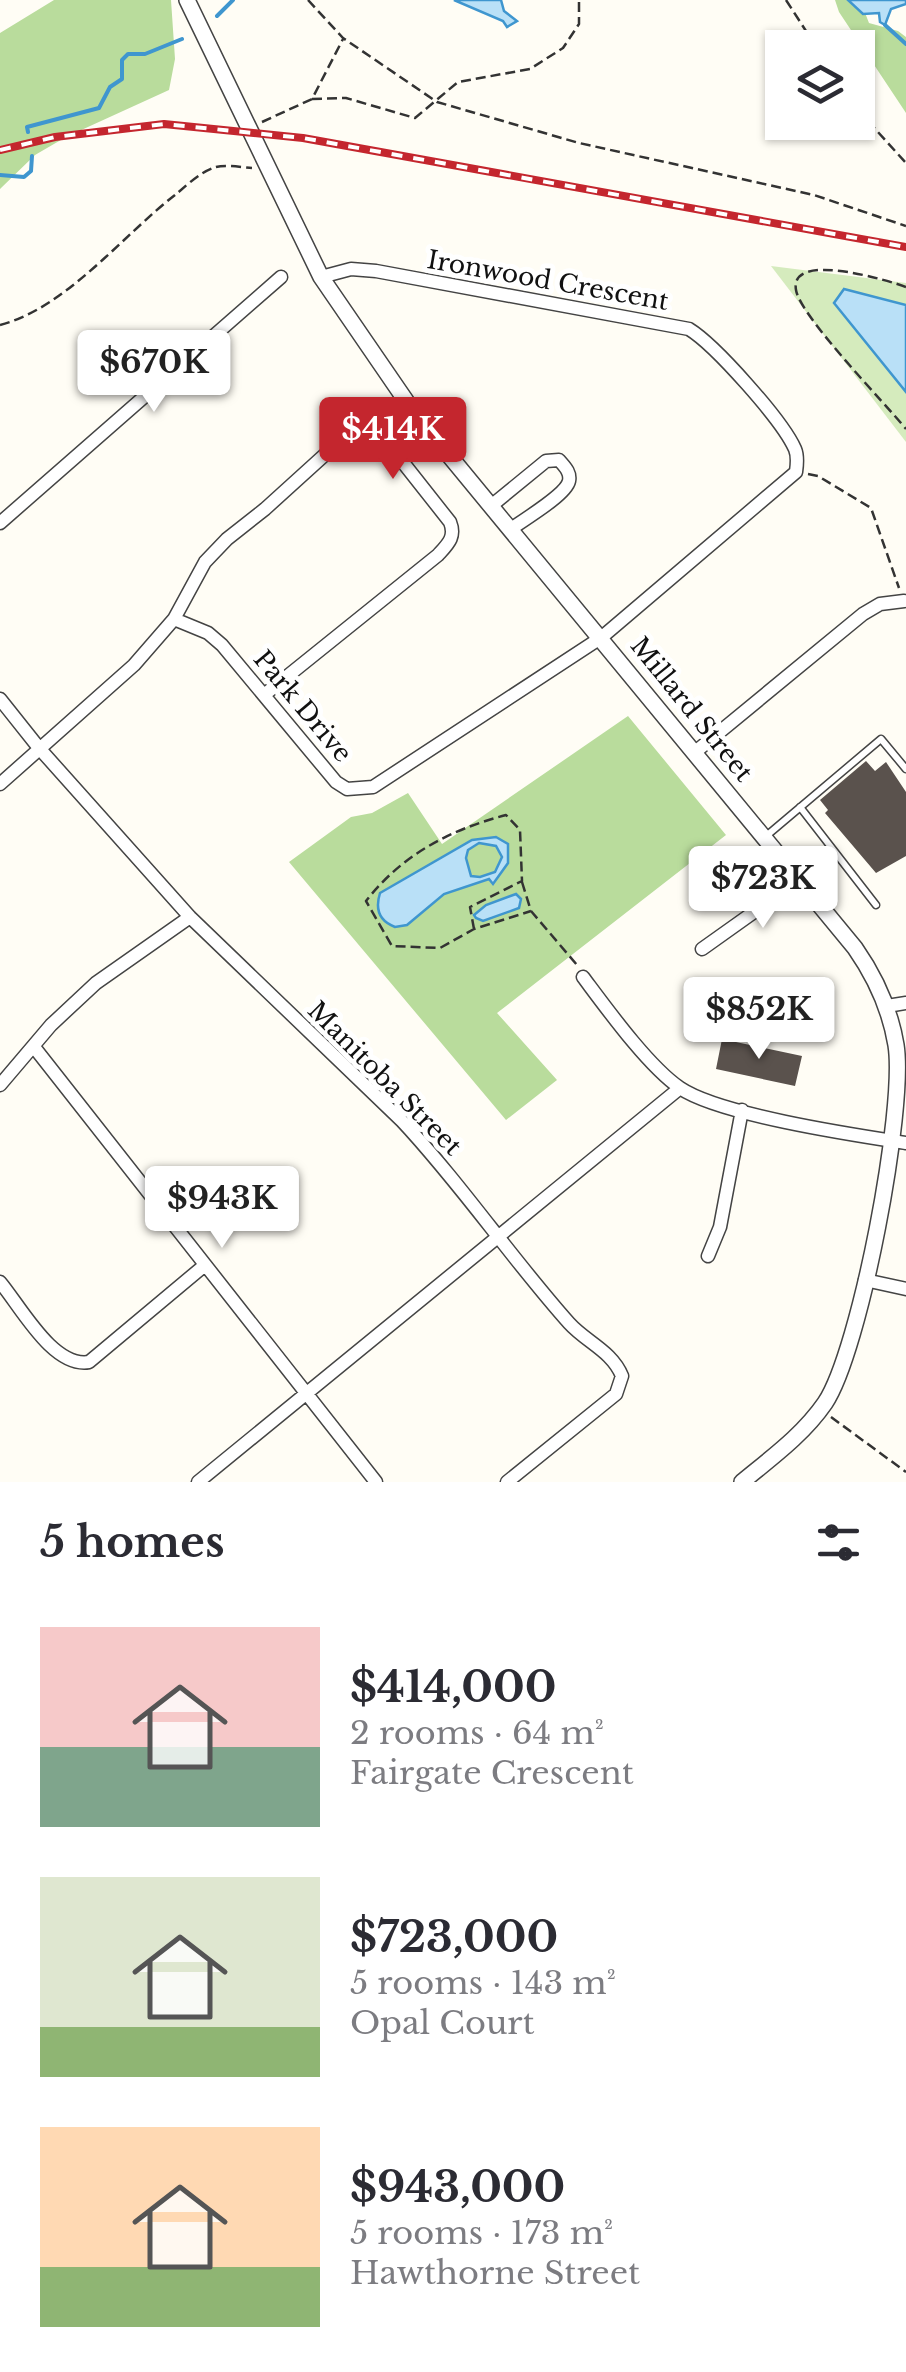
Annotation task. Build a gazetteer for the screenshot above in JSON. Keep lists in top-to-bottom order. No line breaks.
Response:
{"streets":{"street":["Ironwood Crescent","Park Drive","Millard Street","Manitoba Street"]},"crossings":[["Ironwood Crescent","Millard Street"],["Park Drive","Millard Street"]],"page":{"price":["$670K","$414K","$723K","$852K","$943K"],"heading":"5 homes","list":[{"name":"$414,000","note":"2 rooms · 64 m² · Fairgate Crescent"},{"name":"$723,000","note":"5 rooms · 143 m² · Opal Court"},{"name":"$943,000","note":"5 rooms · 173 m² · Hawthorne Street"}]}}
